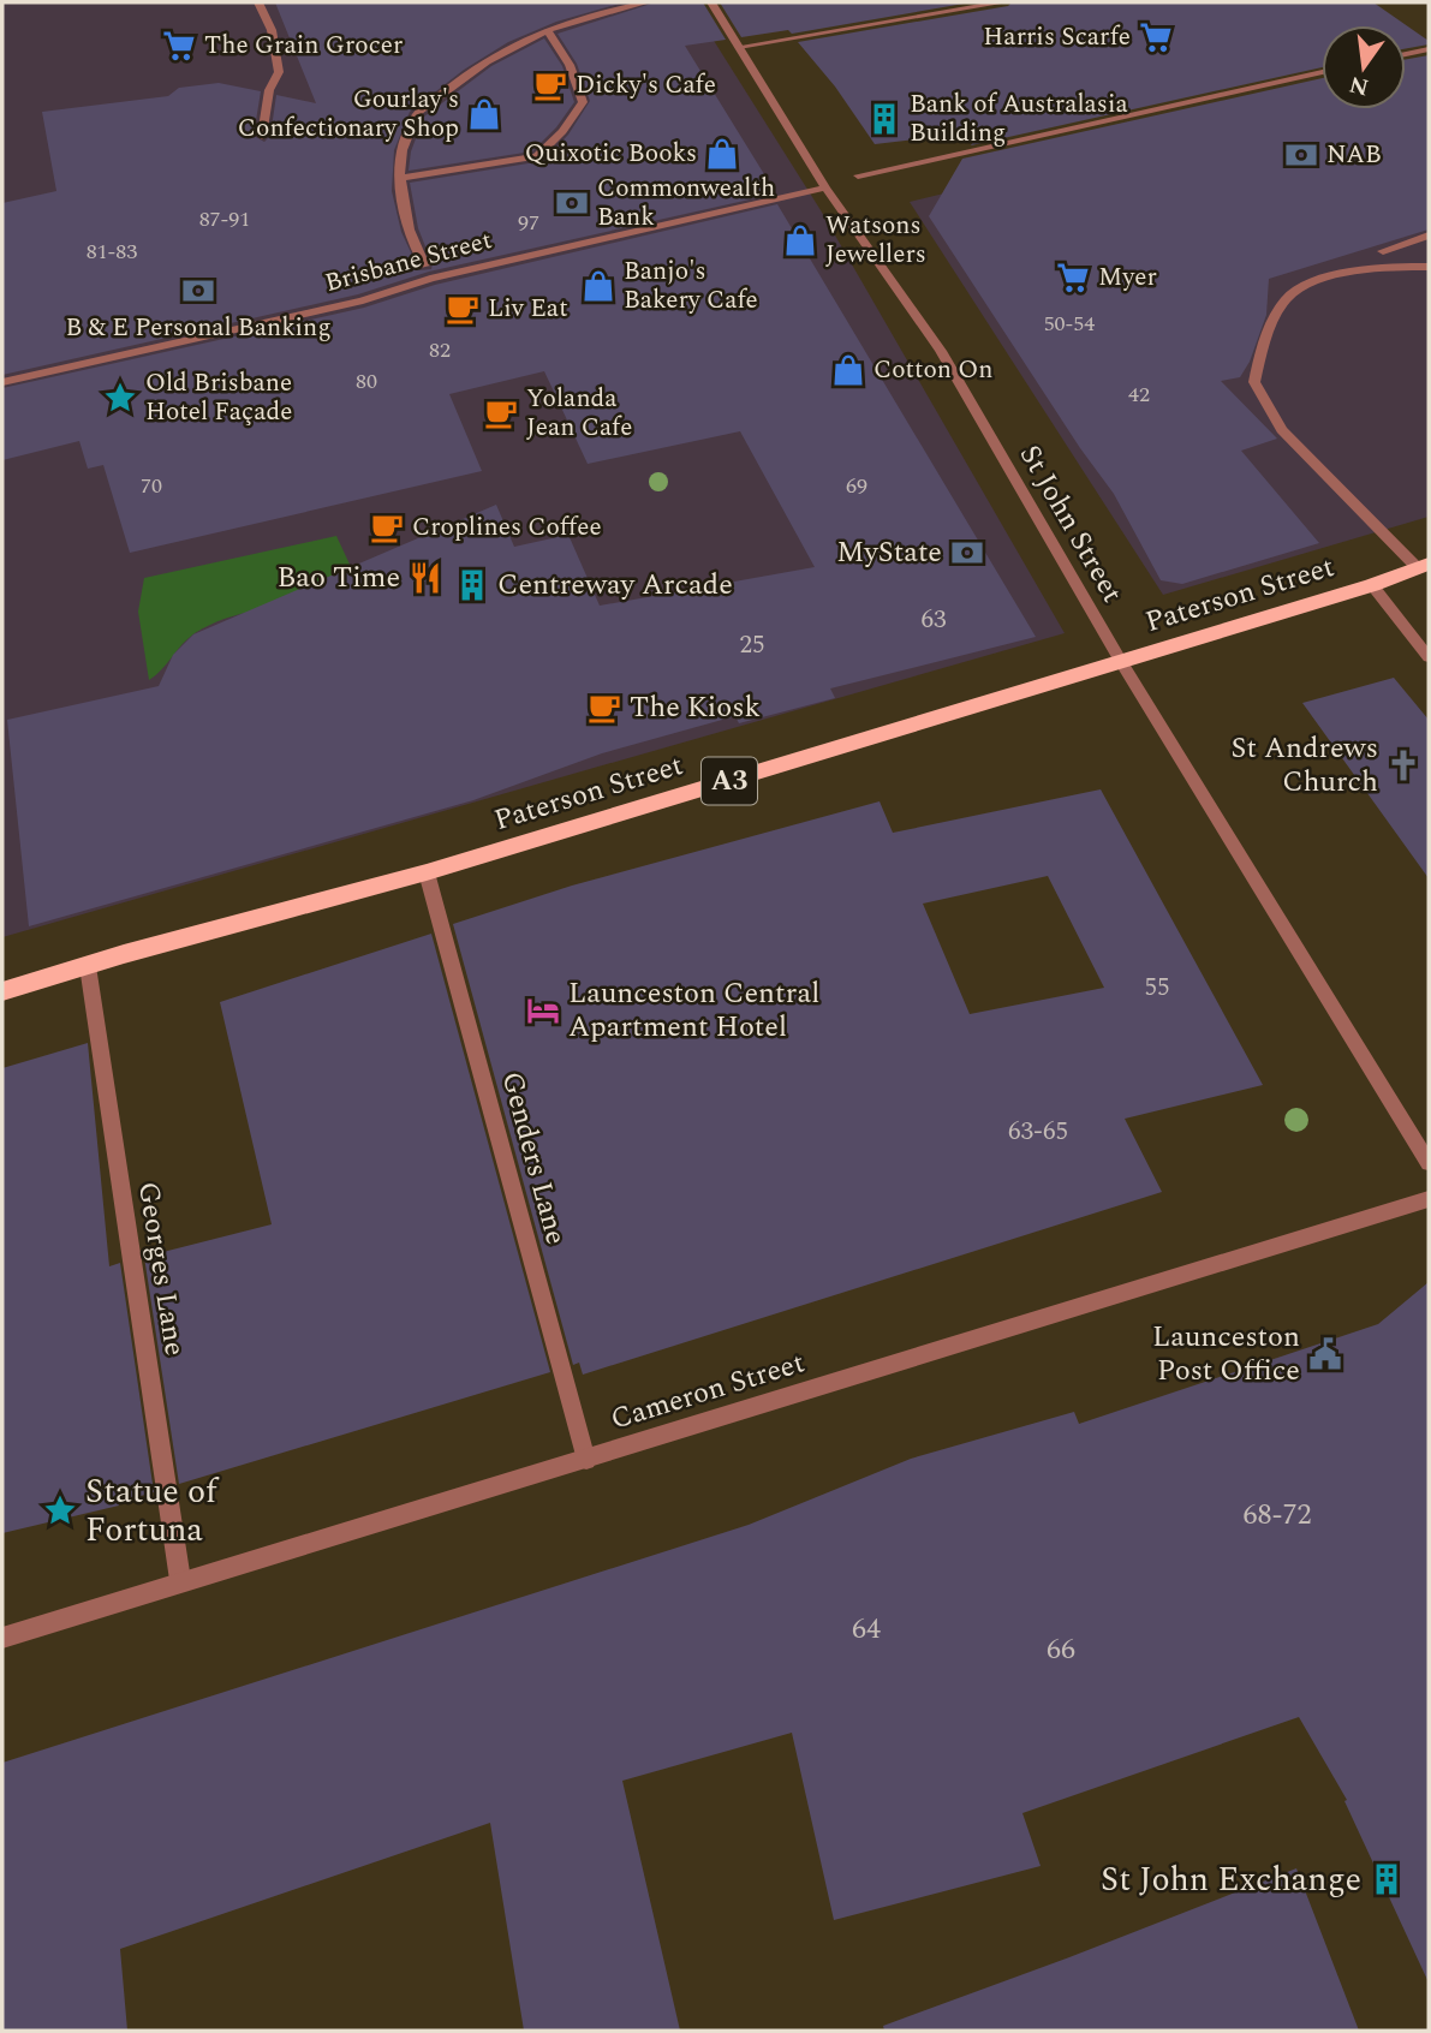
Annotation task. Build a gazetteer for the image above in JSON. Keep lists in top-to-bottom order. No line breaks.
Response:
{"streets":{"highway":["Paterson Street","A3"],"street":["Brisbane Street","St John Street","Genders Lane","Georges Lane","Cameron Street"]},"crossings":[["Brisbane Street","St John Street"],["St John Street","Paterson Street"],["Paterson Street","Genders Lane"],["Paterson Street","Georges Lane"],["Genders Lane","Cameron Street"],["Georges Lane","Cameron Street"]],"places":{"supermarket":["Harris Scarfe","The Grain Grocer","Myer"],"cafe":["Dicky's Cafe","Liv Eat","Yolanda Jean Cafe","Croplines Coffee","The Kiosk"],"shop":["Gourlay's Confectionary Shop","Quixotic Books","Watsons Jewellers","Banjo's Bakery Cafe","Cotton On"],"building":["Bank of Australasia Building","Centreway Arcade","St John Exchange"],"bank":["NAB","Commonwealth Bank","B & E Personal Banking","MyState"],"place":["Old Brisbane Hotel Façade","Statue of Fortuna"],"restaurant":["Bao Time"],"church":["St Andrews Church"],"hotel":["Launceston Central Apartment Hotel"],"public building":["Launceston Post Office"]},"house_numbers":["87-91","97","81-83","50-54","82","80","42","70","69","63","25","55","63-65","68-72","64","66"],"north":"bottom"}
